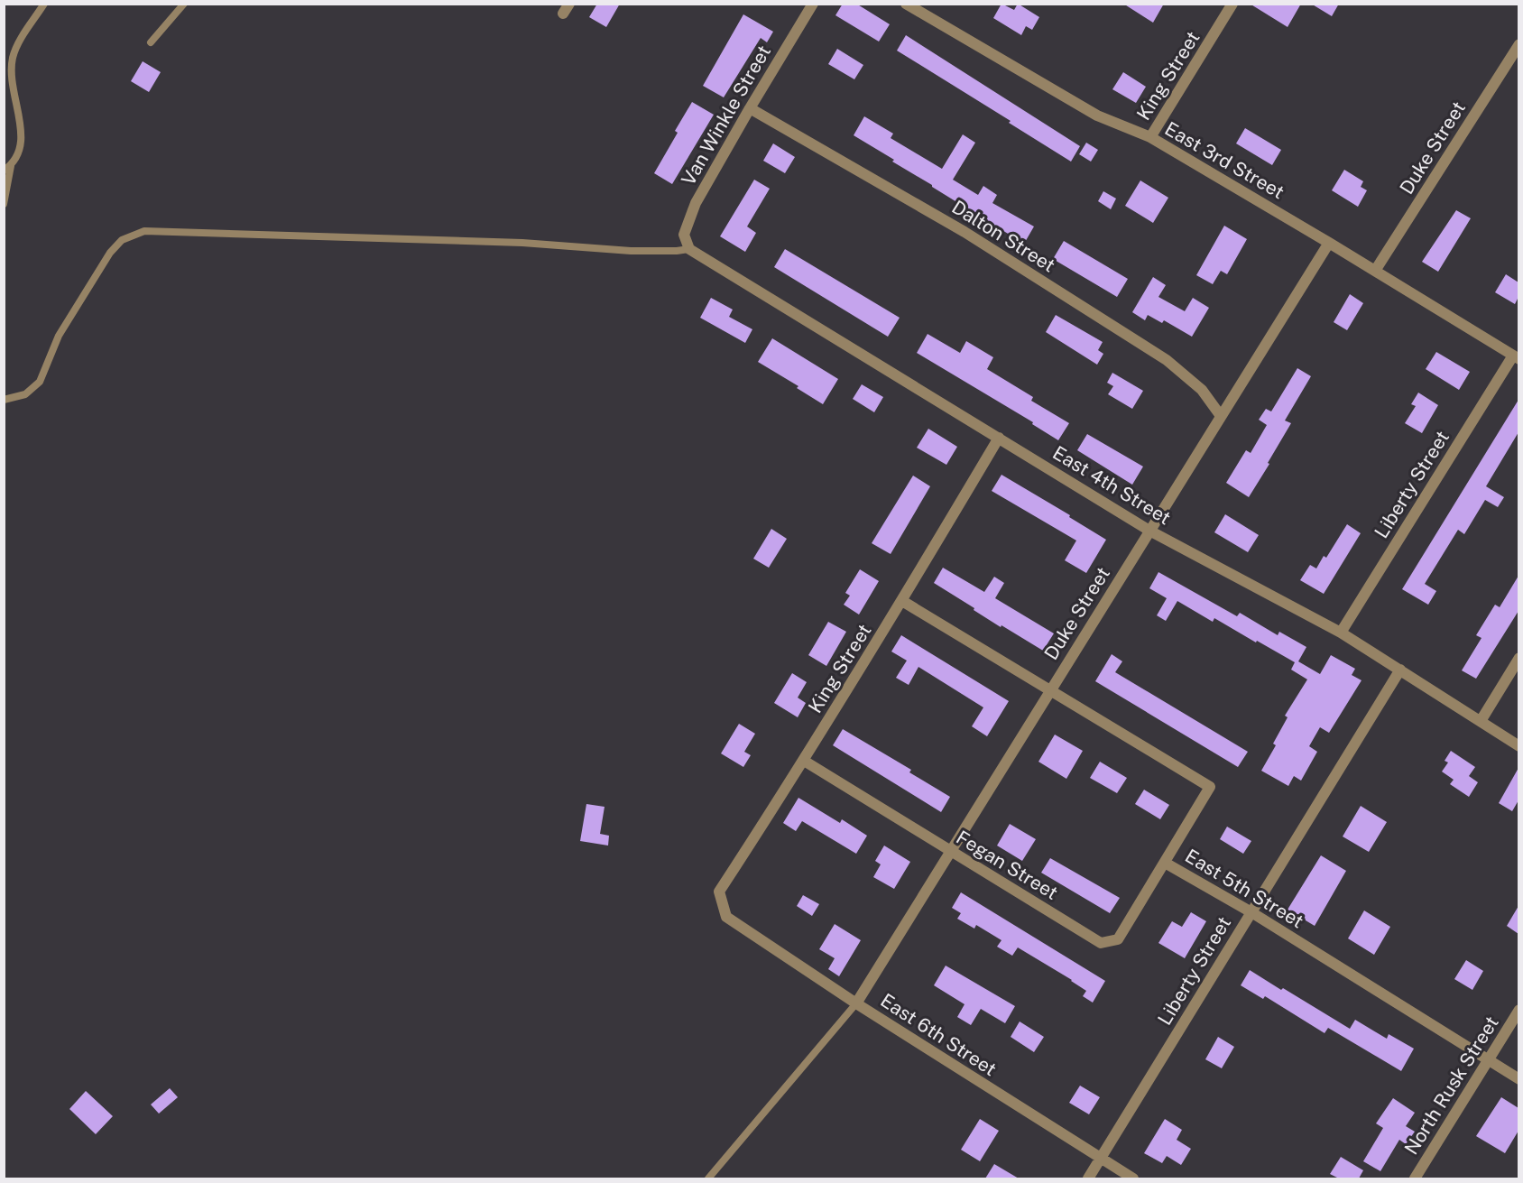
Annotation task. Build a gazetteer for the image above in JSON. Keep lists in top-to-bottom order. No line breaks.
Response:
{"streets":{"street":["King Street","Van Winkle Street","Duke Street","East 3rd Street","Dalton Street","Liberty Street","East 4th Street","Fegan Street","East 5th Street","East 6th Street","North Rusk Street"]},"crossings":[["King Street","East 3rd Street"],["King Street","East 4th Street"],["King Street","Fegan Street"],["King Street","East 5th Street"],["King Street","East 6th Street"],["Van Winkle Street","Dalton Street"],["Van Winkle Street","East 4th Street"],["Duke Street","East 3rd Street"],["Duke Street","Dalton Street"],["Duke Street","East 4th Street"],["Duke Street","Fegan Street"],["Duke Street","East 5th Street"],["Duke Street","East 6th Street"],["East 3rd Street","Liberty Street"],["Liberty Street","East 4th Street"],["Liberty Street","East 5th Street"],["Liberty Street","East 6th Street"],["Fegan Street","East 5th Street"],["East 5th Street","North Rusk Street"]]}
